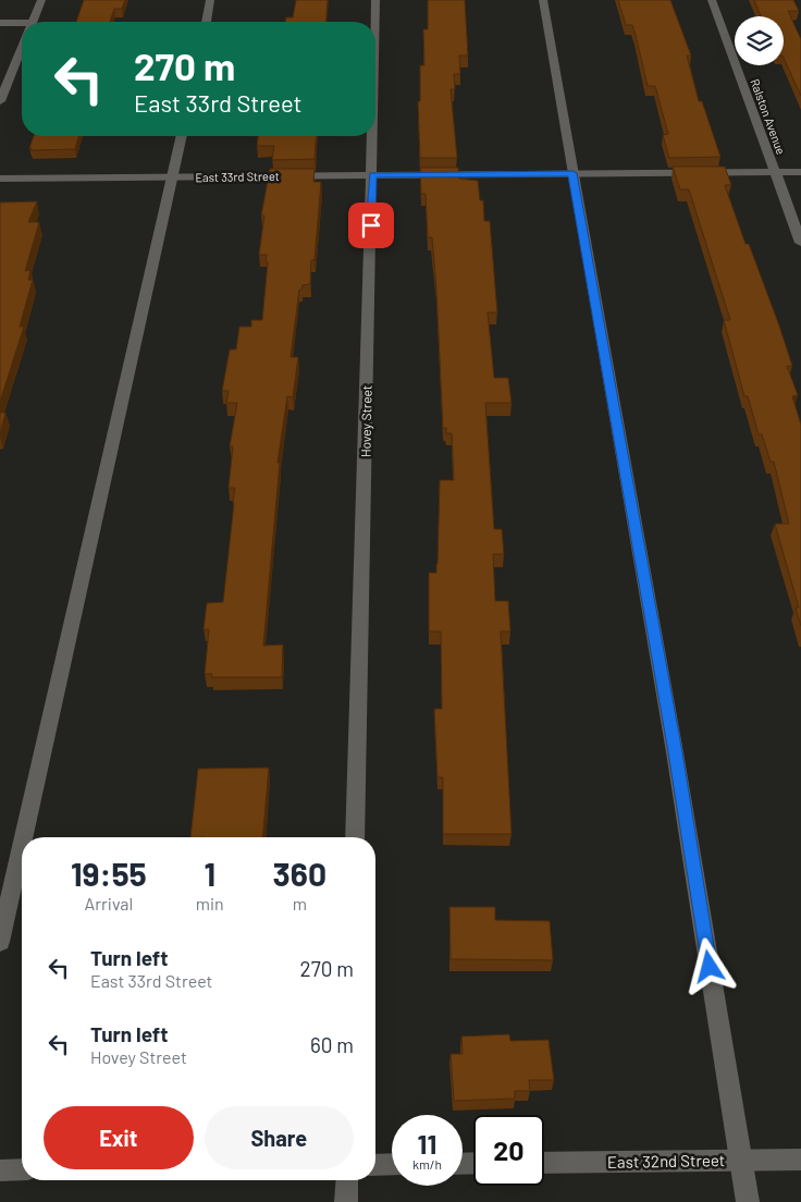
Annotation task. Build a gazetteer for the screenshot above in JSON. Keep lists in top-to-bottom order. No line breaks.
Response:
{"streets":{"street":["Ralston Avenue","East 33rd Street","Hovey Street","East 32nd Street"]},"crossings":[["Ralston Avenue","East 33rd Street"],["East 33rd Street","Hovey Street"]],"page":{"turn":["270 m","East 33rd Street"],"eta":["19:55","Arrival","1","min","360","m"],"list":[{"name":"Turn left","note":"East 33rd Street","value":"270 m"},{"name":"Turn left","note":"Hovey Street","value":"60 m"}],"buttons":["Exit","Share"],"speed":"11 km/h","limit":"20"}}
